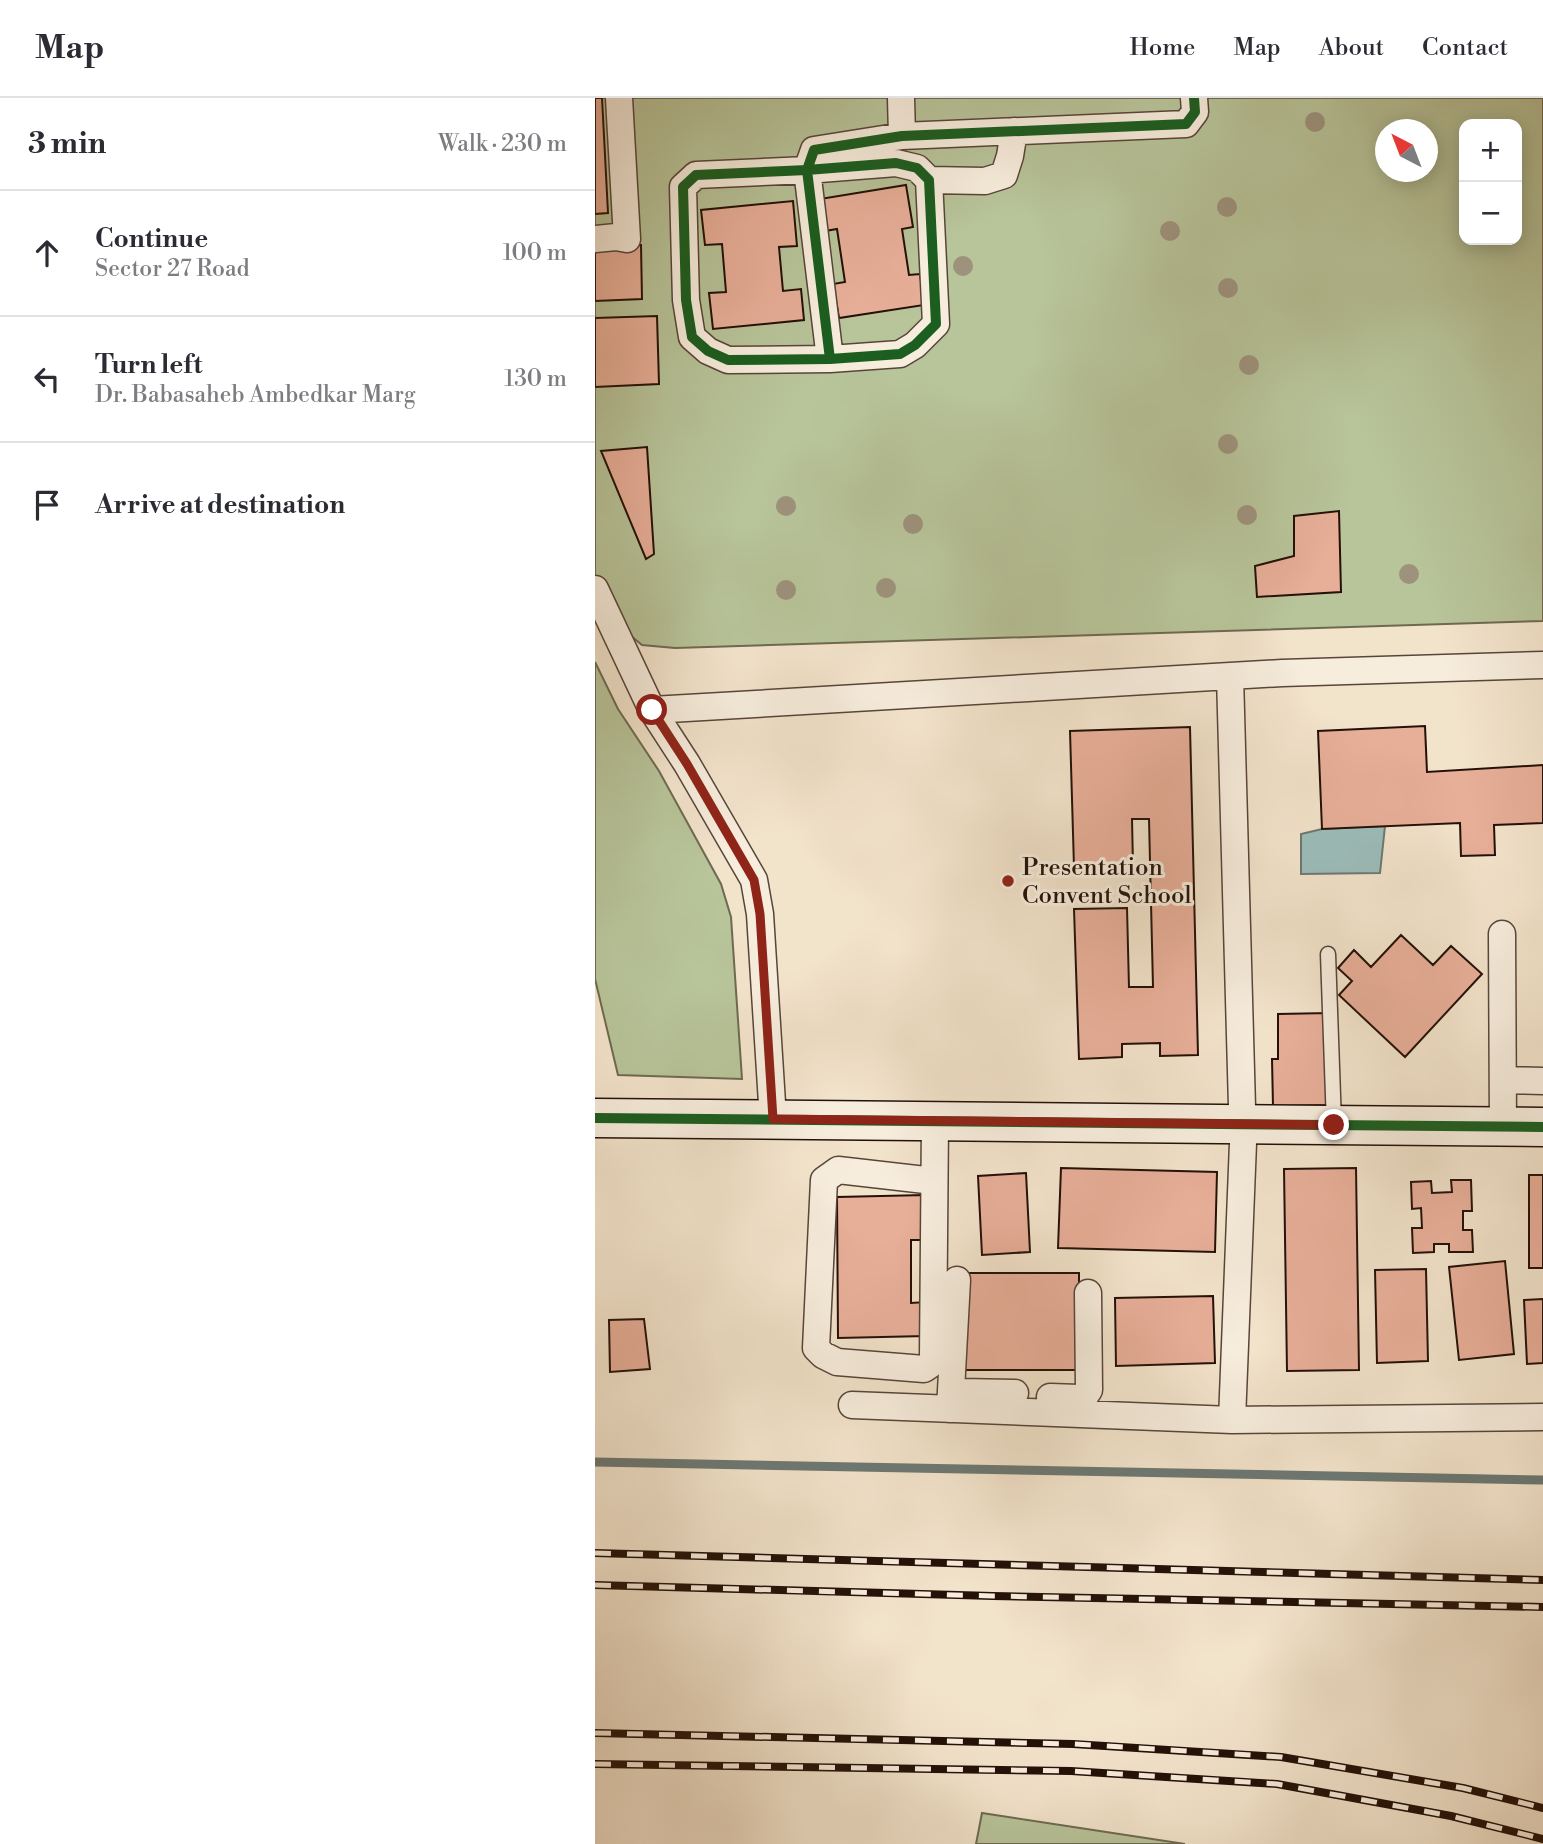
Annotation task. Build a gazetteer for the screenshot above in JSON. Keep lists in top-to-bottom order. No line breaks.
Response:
{"places":["Presentation Convent School"],"north":"top left","page":{"header":"Map","nav":["Home","Map","About","Contact"],"heading":["3 min","Walk · 230 m"],"map_buttons":["+","−"],"list":[["Continue","Sector 27 Road","100 m"],["Turn left","Dr. Babasaheb Ambedkar Marg","130 m"],"Arrive at destination"]}}
